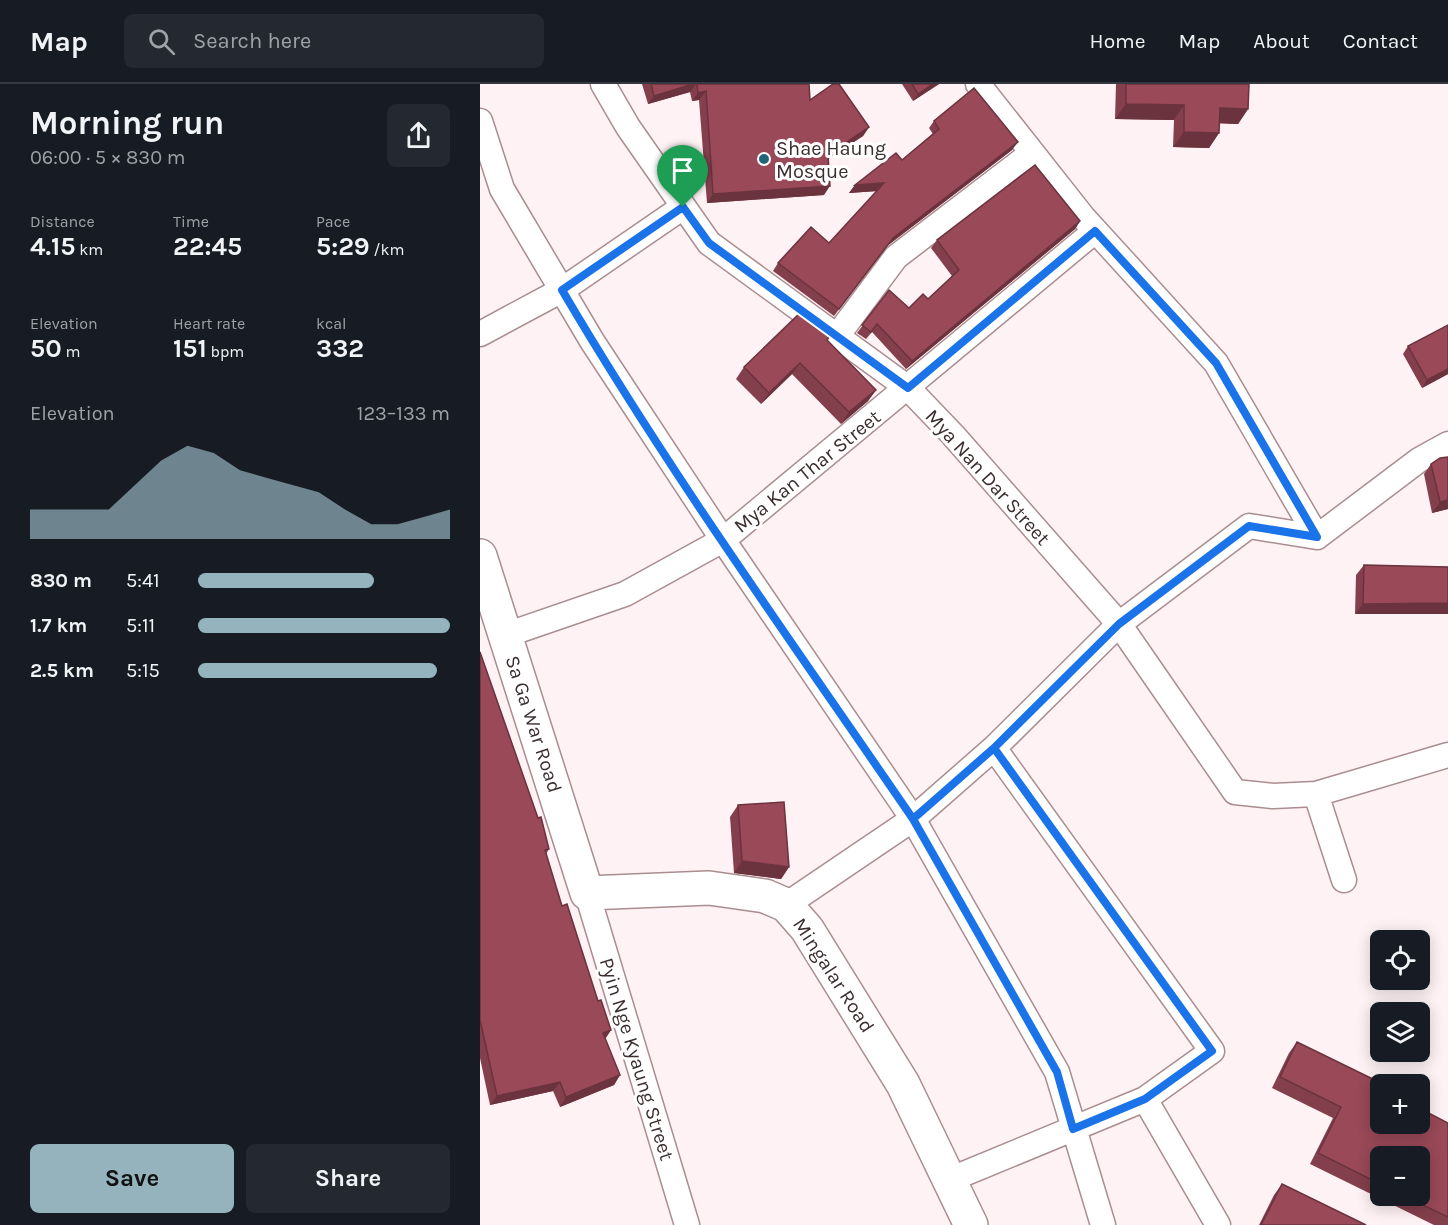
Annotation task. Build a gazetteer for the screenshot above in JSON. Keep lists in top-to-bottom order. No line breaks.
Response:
{"streets":{"main road":["Sa Ga War Road","Mingalar Road"],"street":["Mya Kan Thar Street","Mya Nan Dar Street","Pyin Nge Kyaung Street"]},"crossings":[["Mya Kan Thar Street","Mya Nan Dar Street"],["Mya Kan Thar Street","Sa Ga War Road"],["Sa Ga War Road","Mingalar Road"],["Sa Ga War Road","Pyin Nge Kyaung Street"],["Mingalar Road","Pyin Nge Kyaung Street"]],"places":["Shae Haung Mosque"],"page":{"header":"Map","search":"Search here","nav":["Home","Map","About","Contact"],"heading":["Morning run","06:00 · 5 × 830 m"],"stats":[["Distance","4.15 km"],["Time","22:45"],["Pace","5:29 /km"],["Elevation","50 m"],["Heart rate","151 bpm"],["kcal","332"]],"chart":["Elevation","123–133 m"],"list":[{"name":"830 m","note":"5:41"},{"name":"1.7 km","note":"5:11"},{"name":"2.5 km","note":"5:15"}],"map_buttons":["+","−"],"buttons":["Save","Share"]}}
